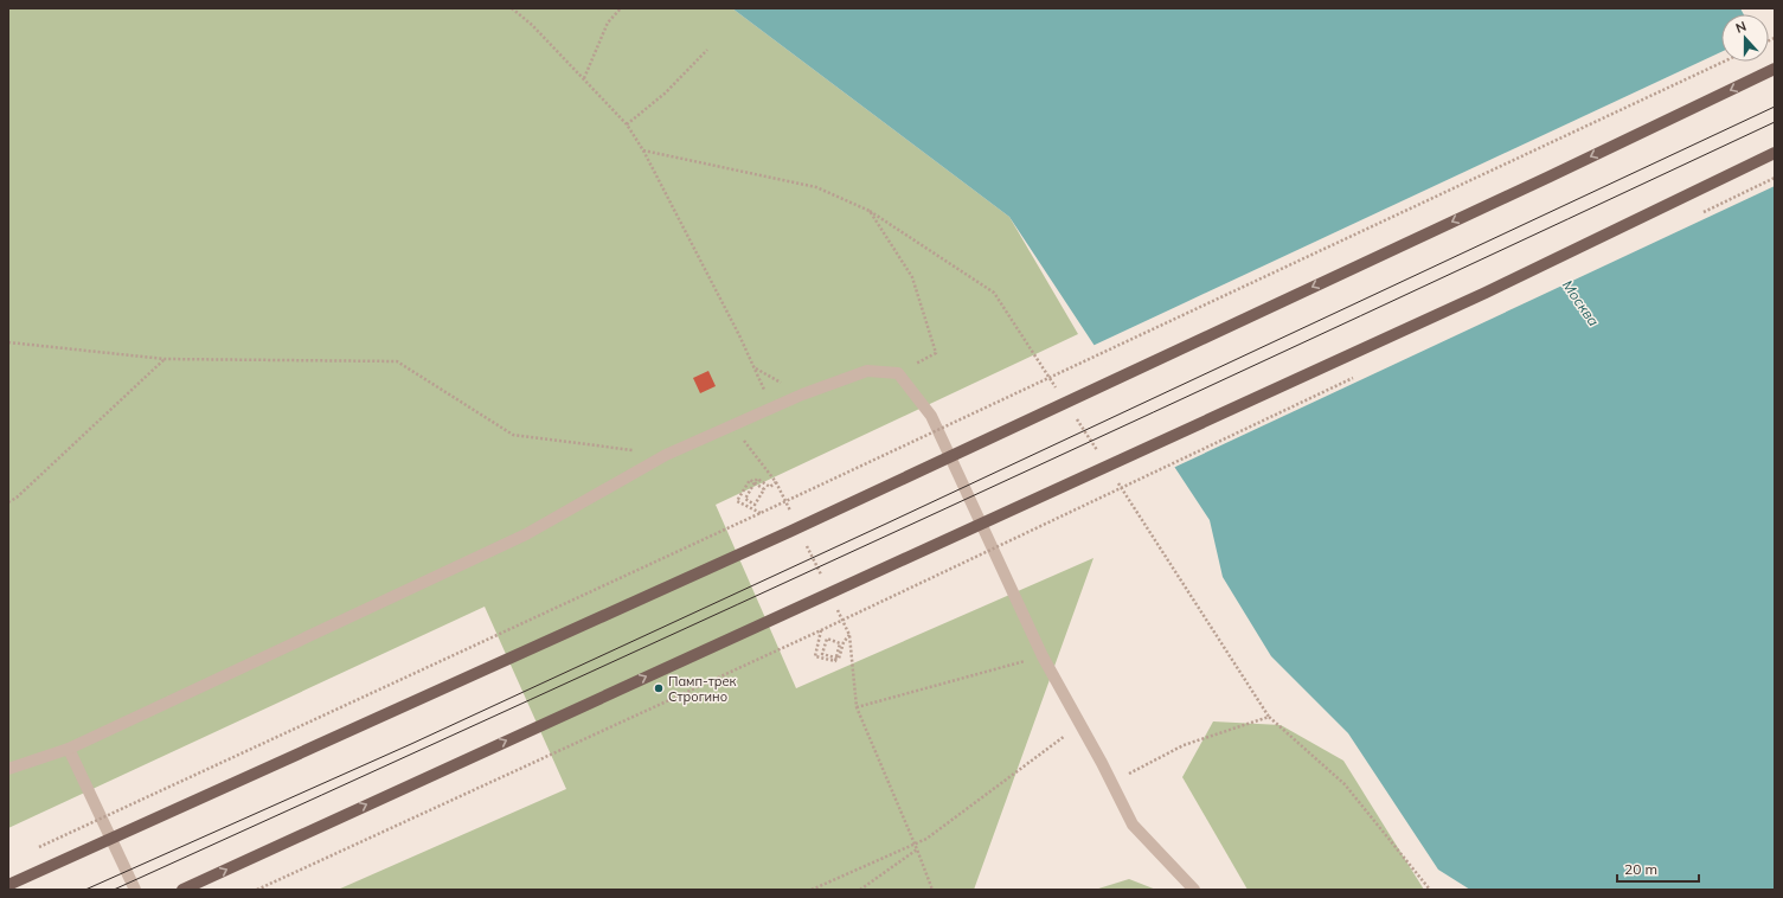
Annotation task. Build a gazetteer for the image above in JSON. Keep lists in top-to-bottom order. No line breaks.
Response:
{"water":["Москва"],"places":["Памп-трек Строгино"],"scale_bar":"20 m","north":"top"}
